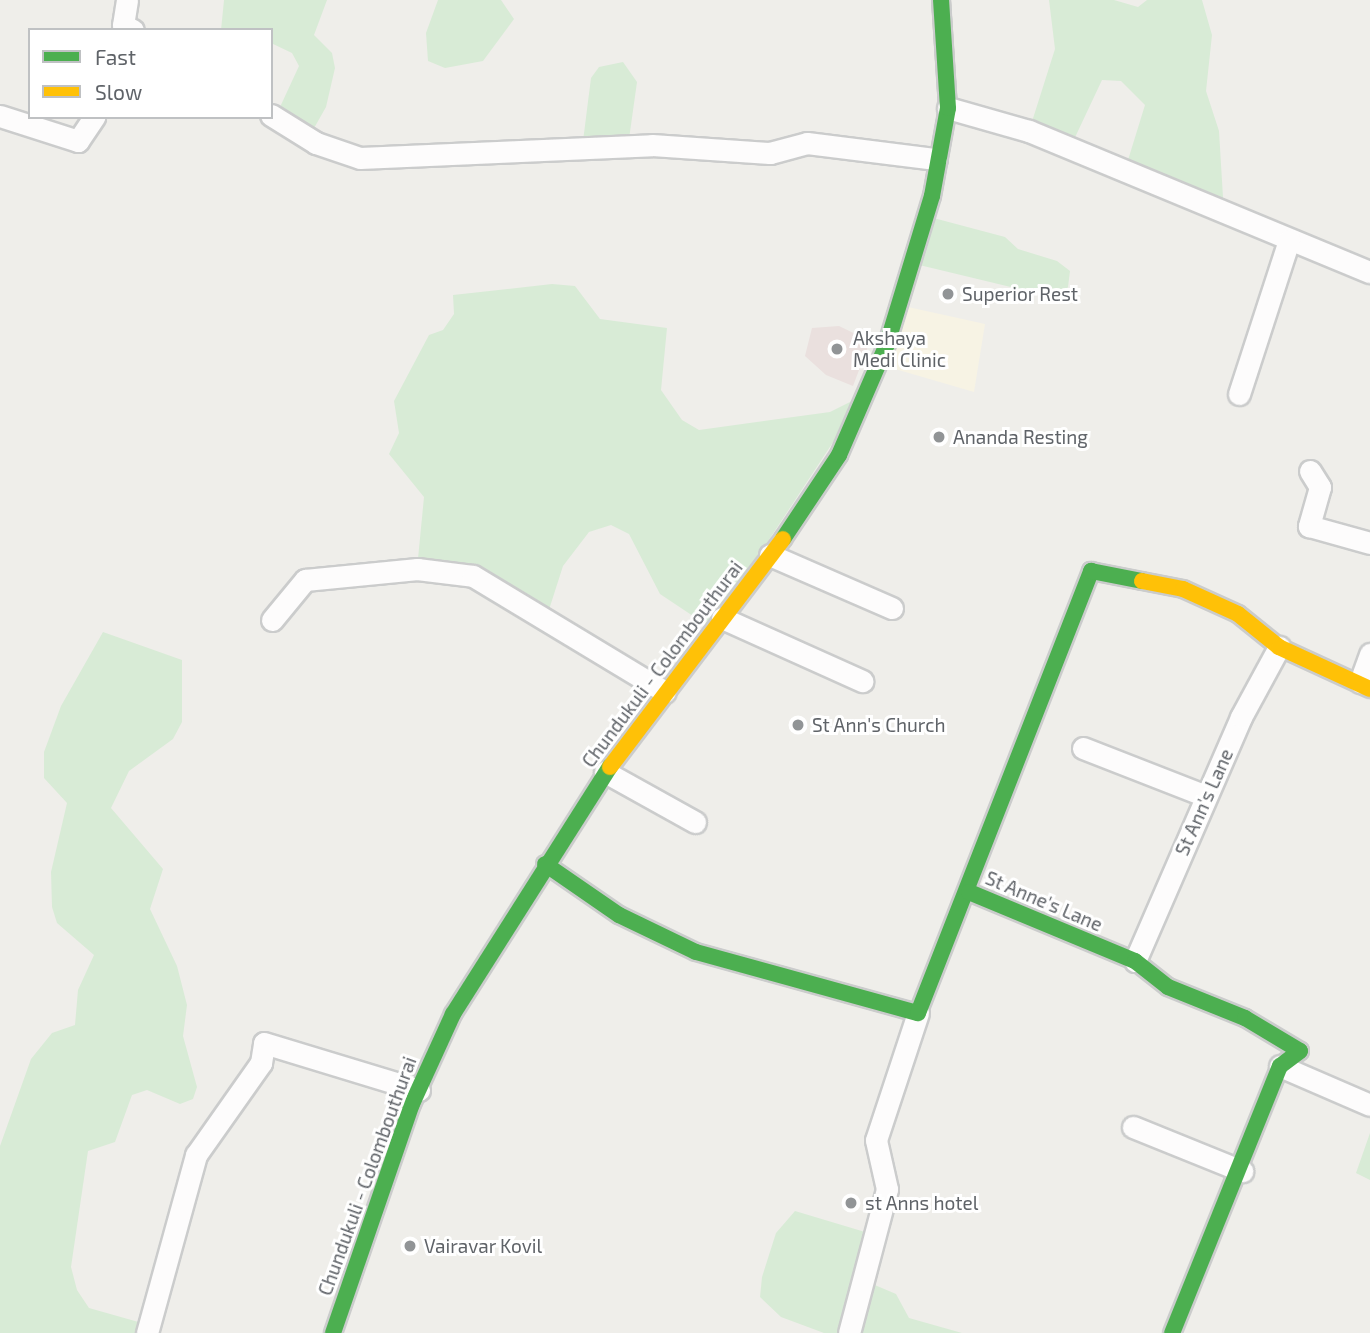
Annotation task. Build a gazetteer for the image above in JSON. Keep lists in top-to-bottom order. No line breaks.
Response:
{"streets":{"street":["Chundukuli - Colombouthurai","St Ann's Lane","St Anne's Lane"]},"crossings":[["St Ann's Lane","St Anne's Lane"]],"places":["Superior Rest","Akshaya Medi Clinic","Ananda Resting","St Ann's Church","st Anns hotel","Vairavar Kovil"],"legend":["Fast","Slow"]}
